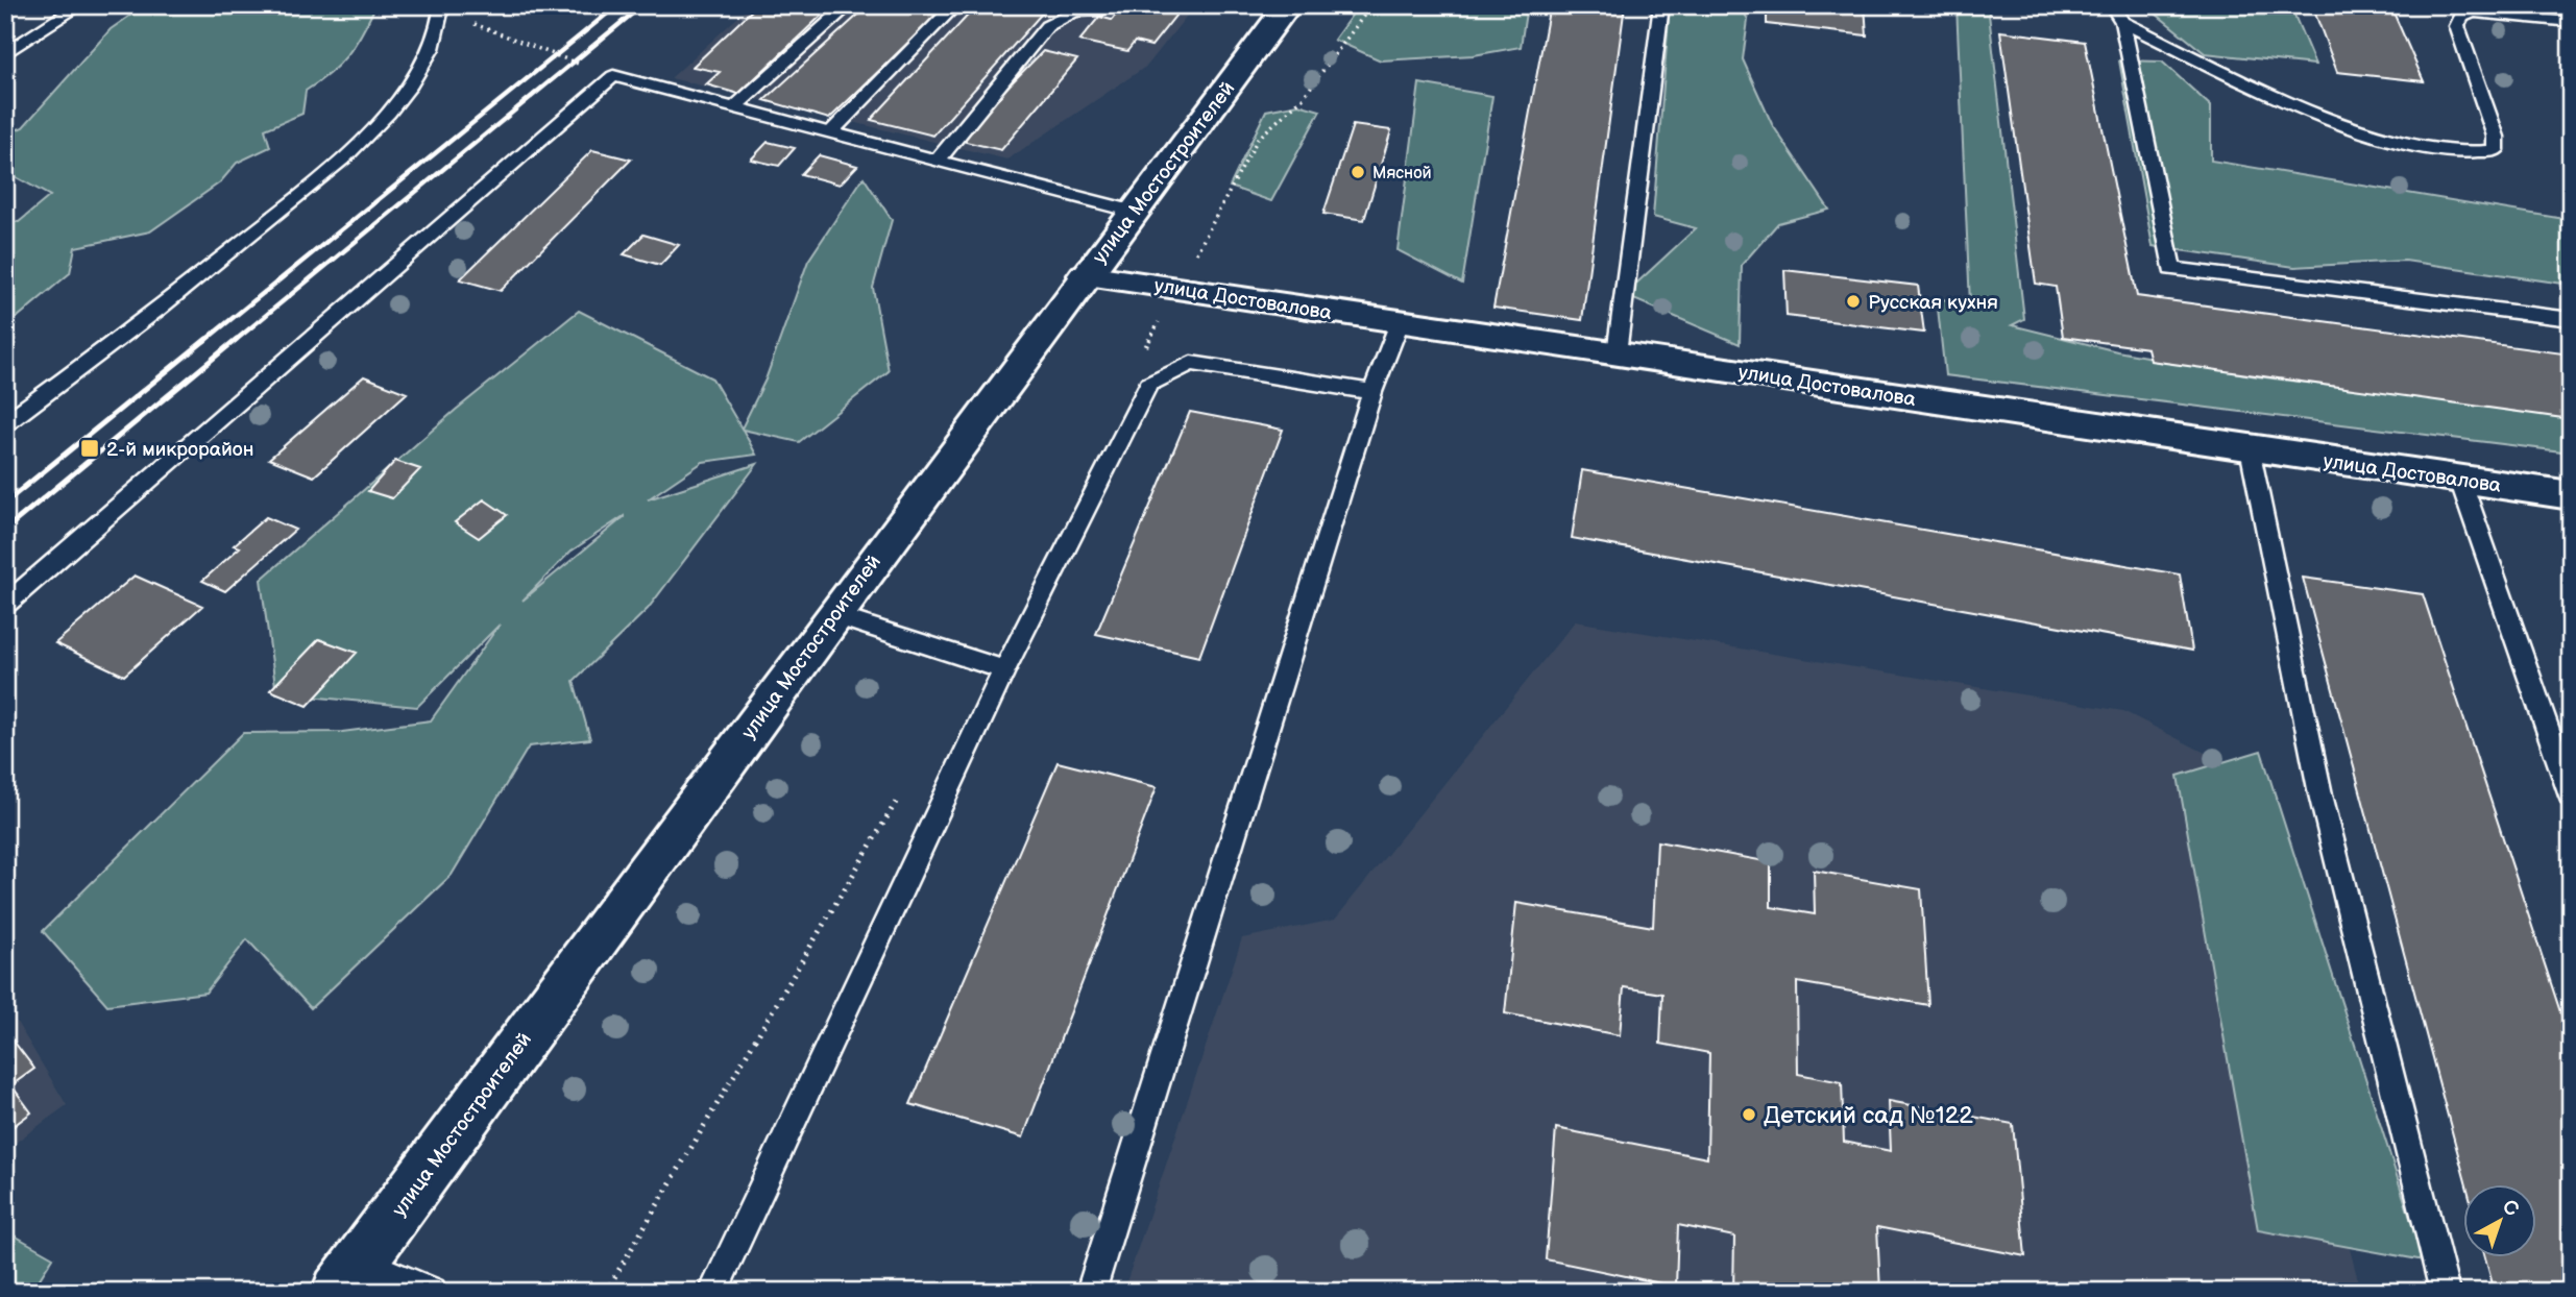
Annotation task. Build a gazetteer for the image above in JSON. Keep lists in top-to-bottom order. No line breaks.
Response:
{"streets":{"main road":["улица Мостостроителей","улица Достовалова"]},"crossings":[["улица Мостостроителей","улица Достовалова"]],"places":{"other":["Мясной","Русская кухня","Детский сад №122"],"transit":["2-й микрорайон"]},"north":"top right"}
